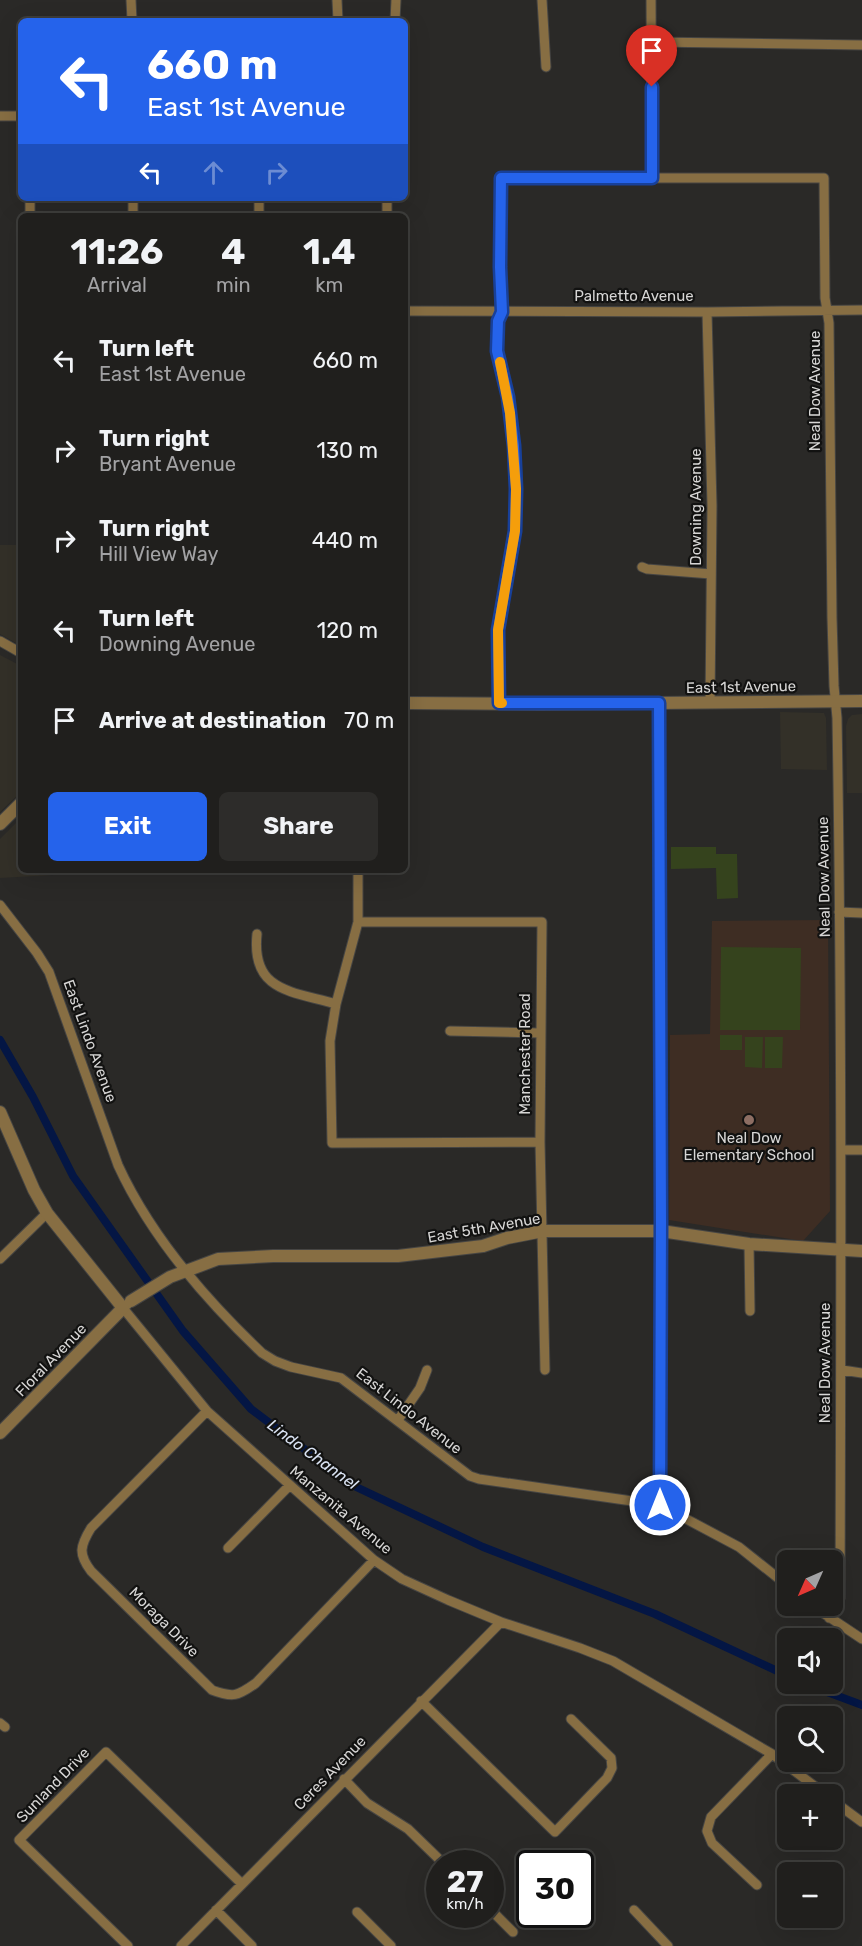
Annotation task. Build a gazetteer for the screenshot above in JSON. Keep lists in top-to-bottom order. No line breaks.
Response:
{"streets":{"street":["Palmetto Avenue","Neal Dow Avenue","Downing Avenue","East 1st Avenue","East Lindo Avenue","Manchester Road","East 5th Avenue","Floral Avenue","Manzanita Avenue","Moraga Drive","Ceres Avenue","Sunland Drive"]},"crossings":[["Palmetto Avenue","Neal Dow Avenue"],["Palmetto Avenue","Downing Avenue"],["Neal Dow Avenue","East 1st Avenue"],["Neal Dow Avenue","East 5th Avenue"],["Downing Avenue","East 1st Avenue"],["East Lindo Avenue","East 5th Avenue"],["Manchester Road","East 5th Avenue"],["East 5th Avenue","Floral Avenue"],["East 5th Avenue","Manzanita Avenue"],["Floral Avenue","Manzanita Avenue"],["Manzanita Avenue","Moraga Drive"],["Manzanita Avenue","Ceres Avenue"],["Ceres Avenue","Sunland Drive"]],"water":["Lindo Channel"],"places":["Neal Dow Elementary School"],"north":"bottom left","page":{"turn":["660 m","East 1st Avenue"],"eta":["11:26","Arrival","4","min","1.4","km"],"list":[{"name":"Turn left","note":"East 1st Avenue","value":"660 m"},{"name":"Turn right","note":"Bryant Avenue","value":"130 m"},{"name":"Turn right","note":"Hill View Way","value":"440 m"},{"name":"Turn left","note":"Downing Avenue","value":"120 m"},{"name":"Arrive at destination","value":"70 m"}],"buttons":["Exit","Share"],"map_buttons":["+","−"],"speed":"27 km/h","limit":"30"}}
